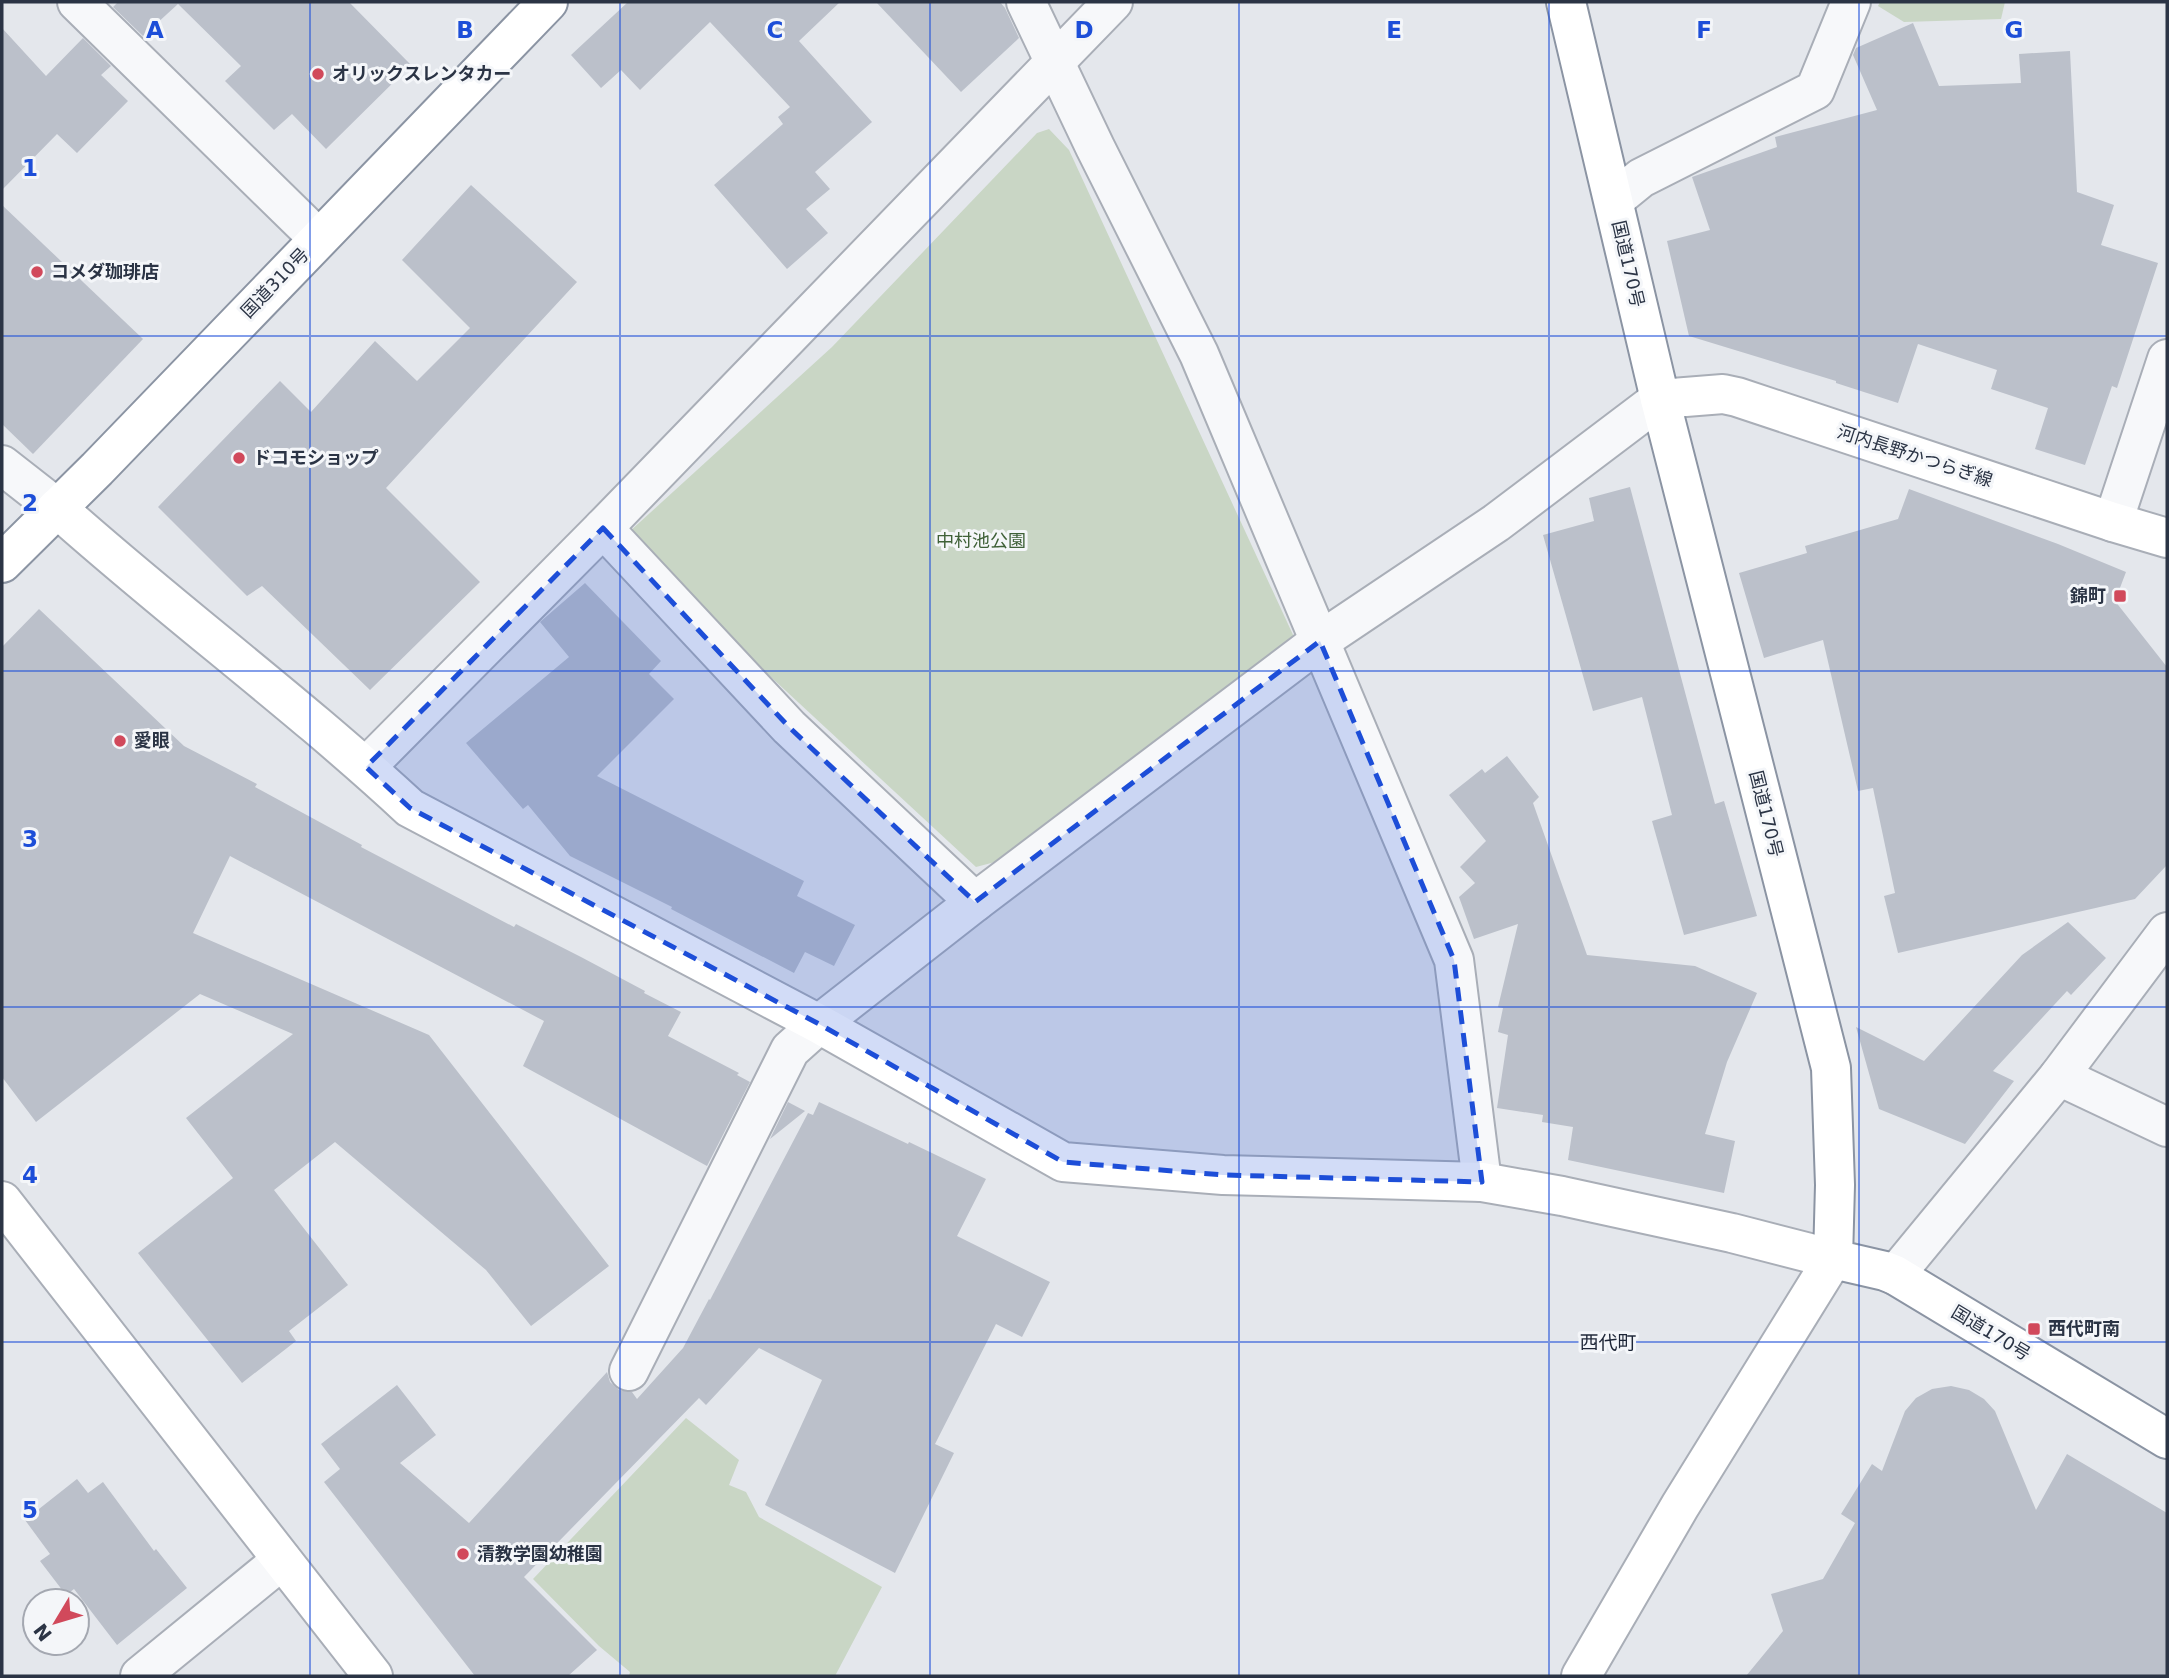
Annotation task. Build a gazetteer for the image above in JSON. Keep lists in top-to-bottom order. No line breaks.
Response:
{"streets":{"main road":["国道170号","国道310号","河内長野かつらぎ線"]},"crossings":[["国道170号","河内長野かつらぎ線"]],"districts":["西代町"],"parks":["中村池公園"],"places":{"other":["オリックスレンタカー","コメダ珈琲店","ドコモショップ","愛眼","清教学園幼稚園"],"transit":["錦町","西代町南"]},"north":"bottom left","grid":{"columns":["A","B","C","D","E","F","G"],"rows":["1","2","3","4","5"]}}
